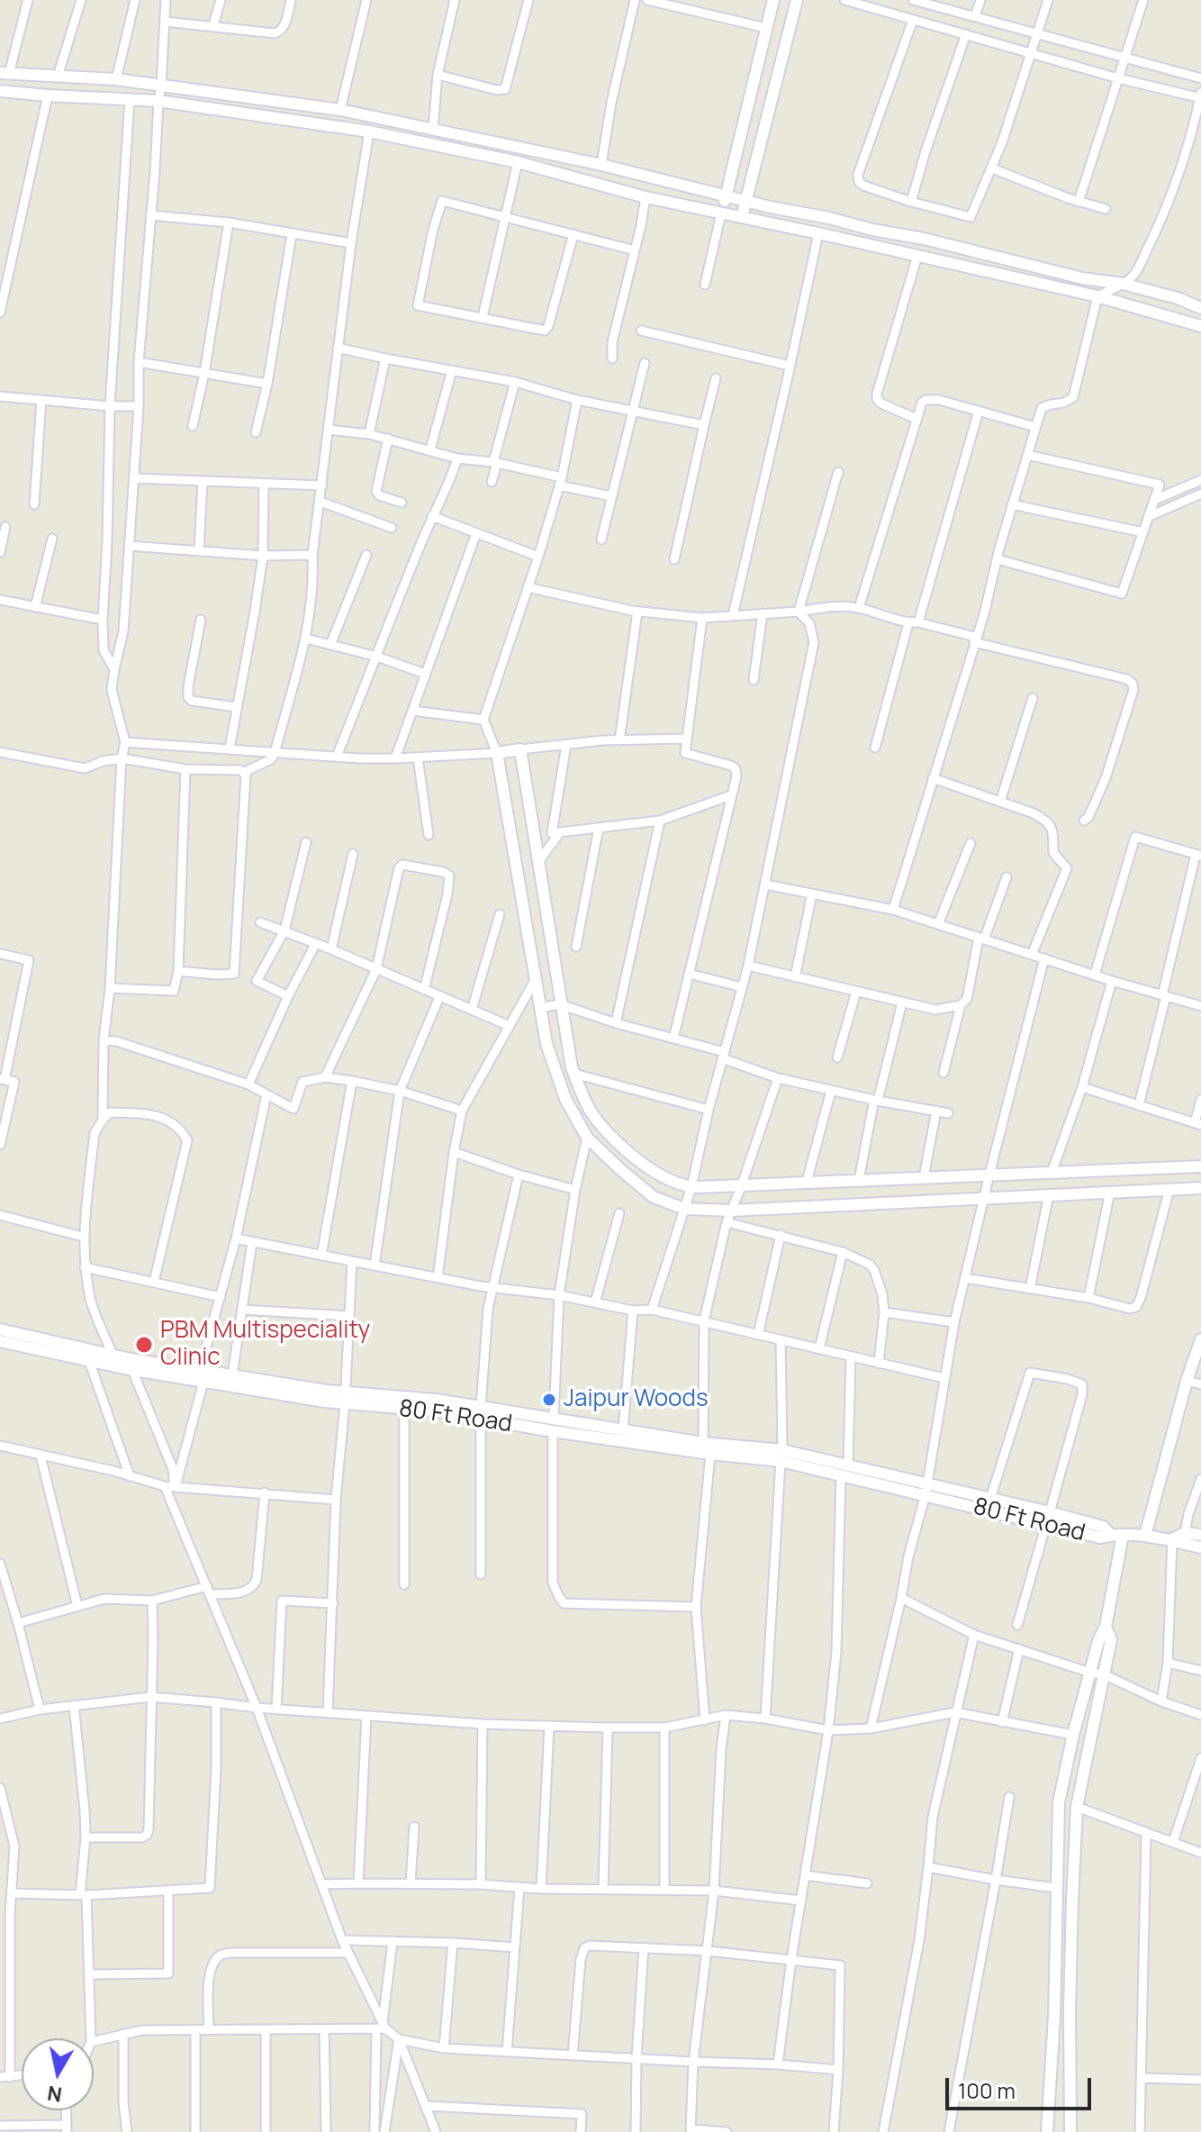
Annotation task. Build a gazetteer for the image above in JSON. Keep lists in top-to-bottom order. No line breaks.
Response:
{"streets":{"street":["80 Ft Road"]},"places":["PBM Multispeciality Clinic","Jaipur Woods"],"scale_bar":"100 m","north":"bottom"}
